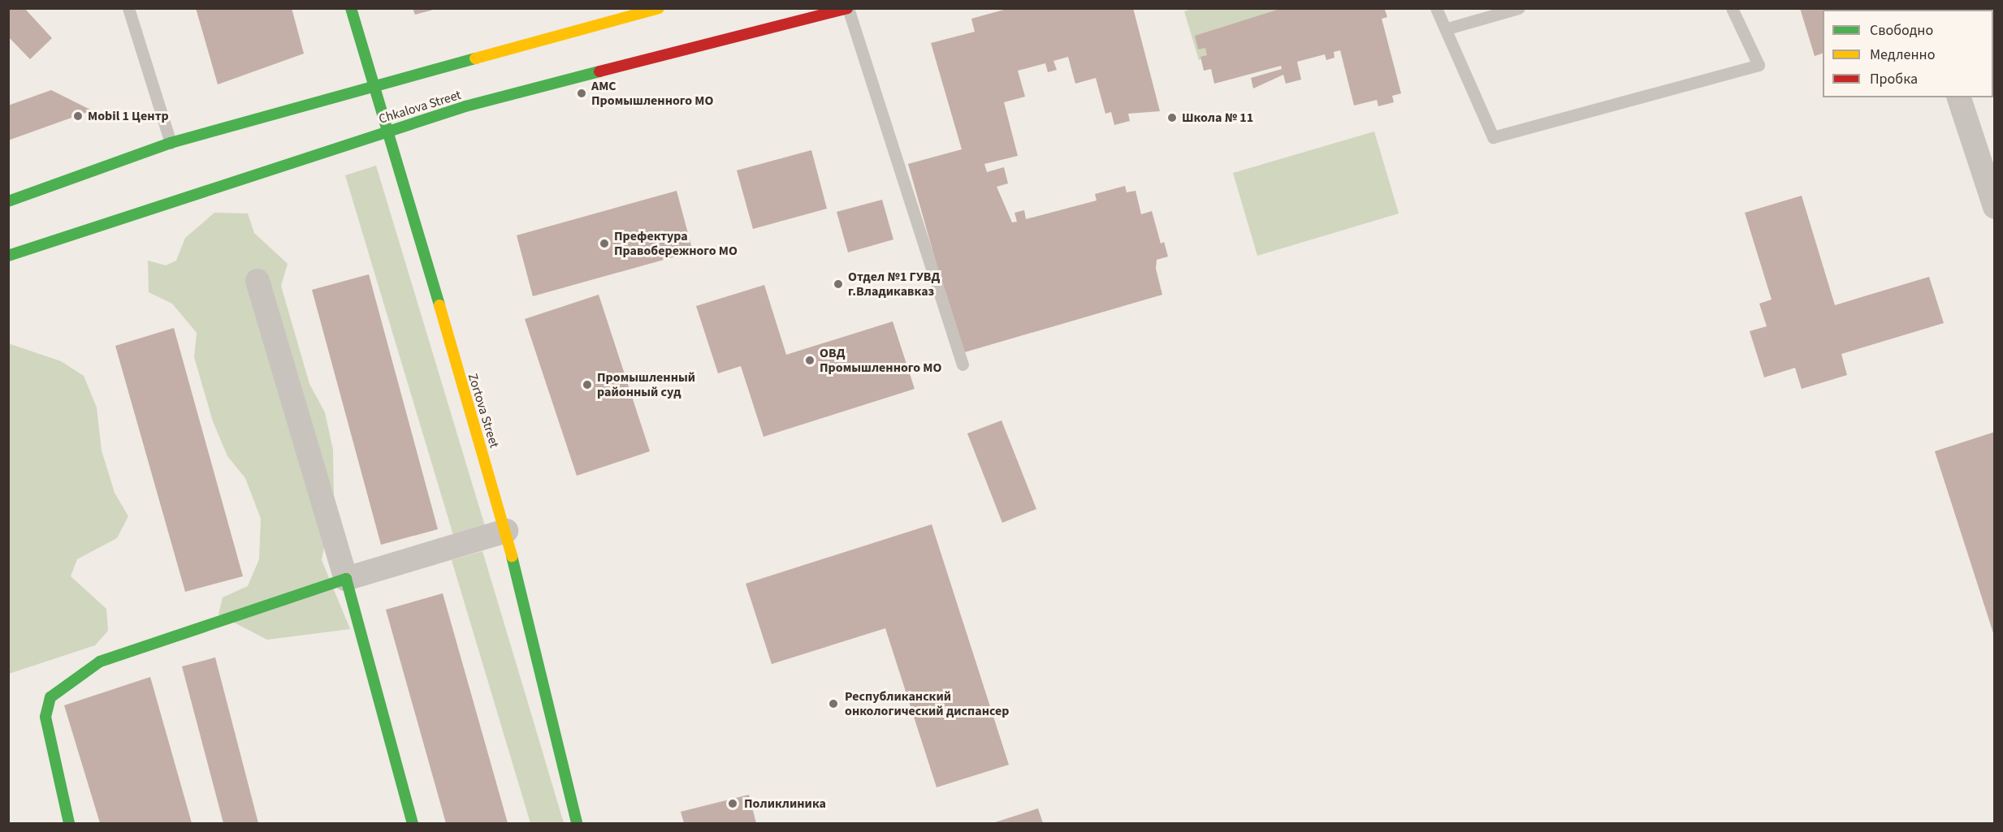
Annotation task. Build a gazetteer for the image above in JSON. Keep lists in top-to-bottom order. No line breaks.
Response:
{"streets":{"main road":["Chkalova Street","Zortova Street"]},"crossings":[["Chkalova Street","Zortova Street"]],"places":["АМС Промышленного МО","Mobil 1 Центр","Школа № 11","Префектура Правобережного МО","Отдел №1 ГУВД г.Владикавказ","ОВД Промышленного МО","Промышленный районный суд","Республиканский онкологический диспансер","Поликлиника"],"legend":["Свободно","Медленно","Пробка"]}
